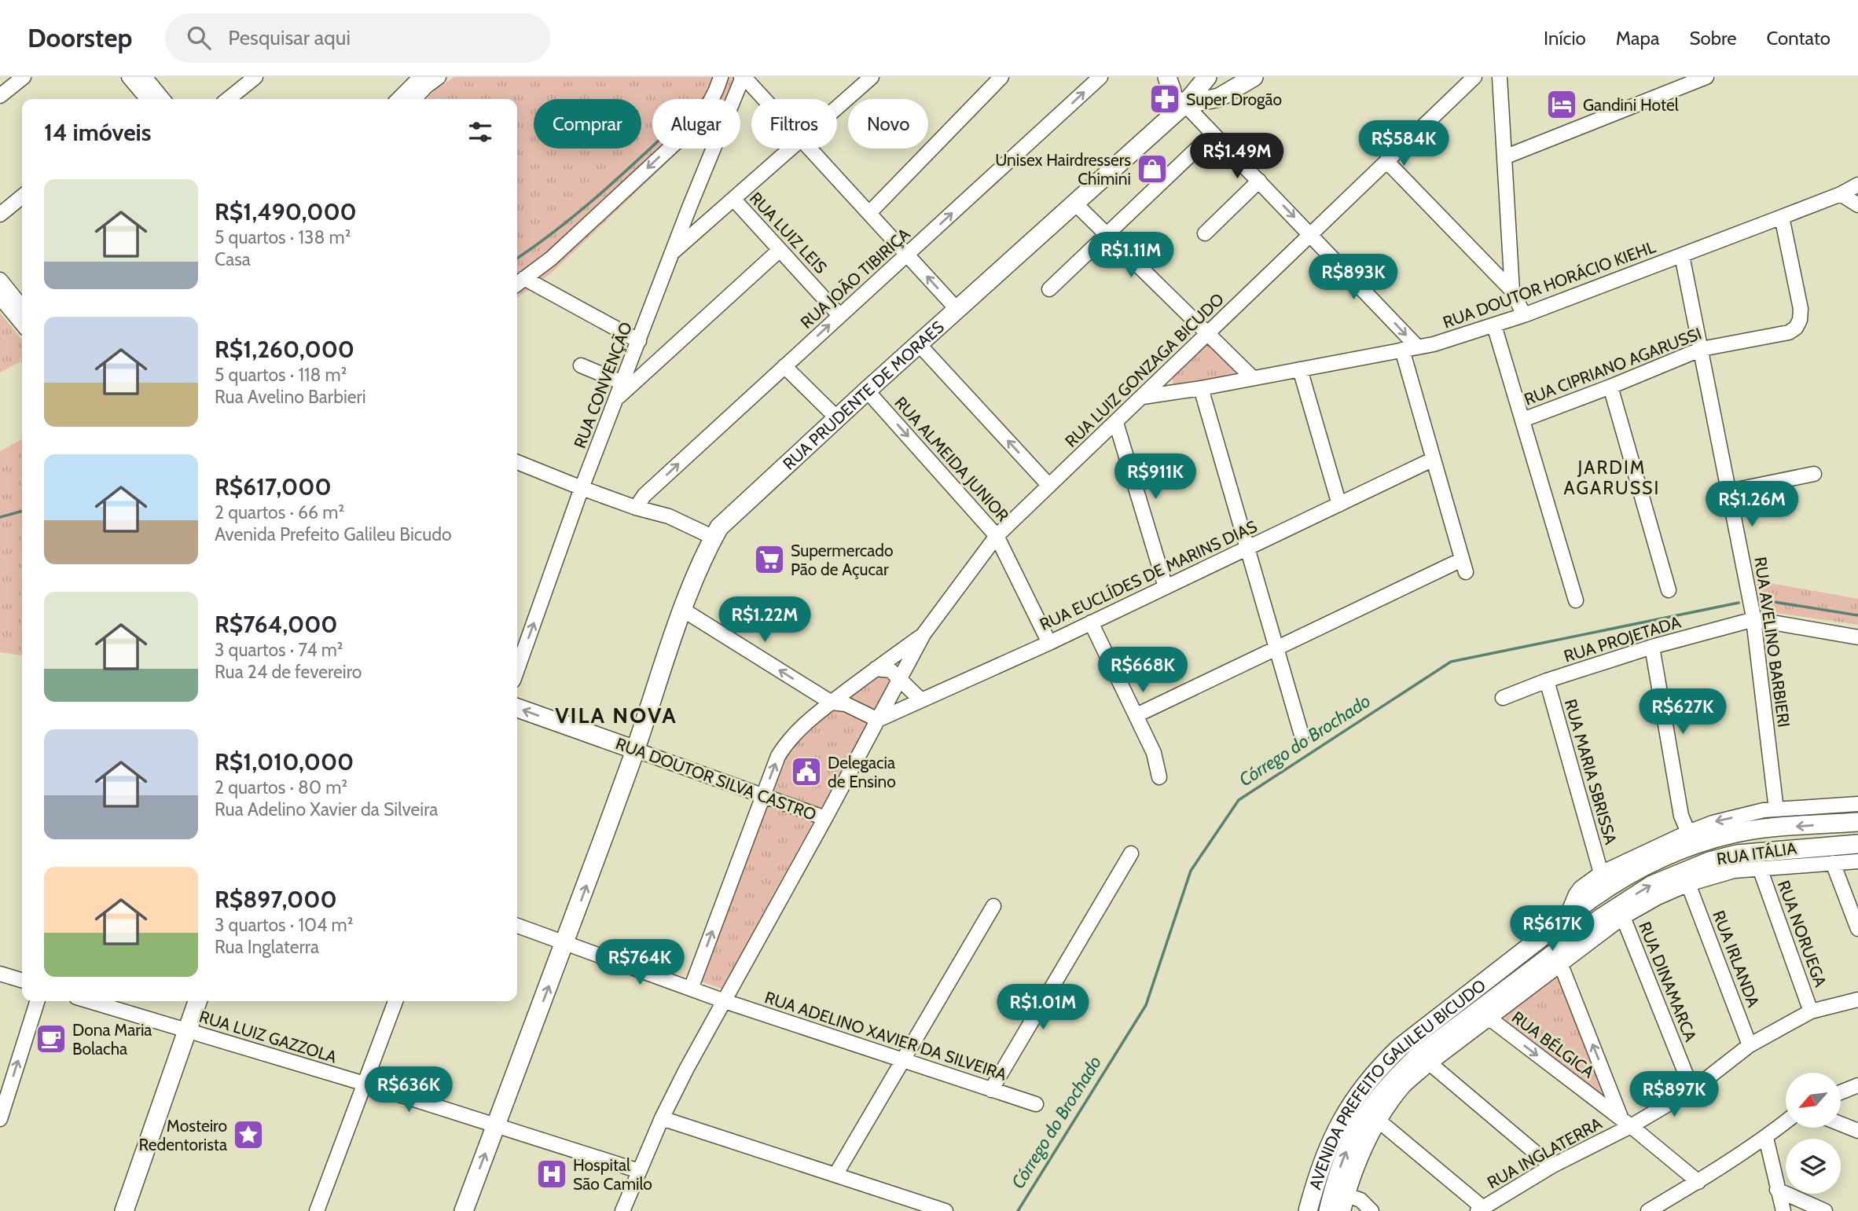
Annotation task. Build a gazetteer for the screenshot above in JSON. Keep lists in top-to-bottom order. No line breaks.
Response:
{"streets":{"main road":["RUA PRUDENTE DE MORAES","RUA DOUTOR SILVA CASTRO","AVENIDA PREFEITO GALILEU BICUDO"],"street":["RUA LUIZ LEIS","RUA JOÃO TIBIRIÇA","RUA DOUTOR HORÁCIO KIEHL","RUA CIPRIANO AGARUSSI","RUA LUIZ GONZAGA BICUDO","RUA CONVENÇÃO","RUA ALMEIDA JUNIOR","RUA EUCLÍDES DE MARINS DIAS","RUA PROJETADA","RUA AVELINO BARBIERI","RUA MARIA SBRISSA","RUA ITÁLIA","RUA NORUEGA","RUA IRLANDA","RUA DINAMARCA","RUA ADELINO XAVIER DA SILVEIRA","RUA LUIZ GAZZOLA","RUA BÉLGICA","RUA INGLATERRA"]},"crossings":[["RUA LUIZ LEIS","RUA JOÃO TIBIRIÇA"],["RUA DOUTOR HORÁCIO KIEHL","RUA CIPRIANO AGARUSSI"],["RUA DOUTOR HORÁCIO KIEHL","RUA LUIZ GONZAGA BICUDO"],["RUA DOUTOR HORÁCIO KIEHL","RUA AVELINO BARBIERI"],["RUA CIPRIANO AGARUSSI","RUA AVELINO BARBIERI"],["RUA LUIZ GONZAGA BICUDO","RUA ALMEIDA JUNIOR"],["RUA LUIZ GONZAGA BICUDO","RUA EUCLÍDES DE MARINS DIAS"],["RUA LUIZ GONZAGA BICUDO","RUA DOUTOR SILVA CASTRO"],["RUA LUIZ GONZAGA BICUDO","RUA ADELINO XAVIER DA SILVEIRA"],["RUA LUIZ GONZAGA BICUDO","RUA LUIZ GAZZOLA"],["RUA PRUDENTE DE MORAES","RUA ALMEIDA JUNIOR"],["RUA PRUDENTE DE MORAES","RUA DOUTOR SILVA CASTRO"],["RUA PRUDENTE DE MORAES","RUA ADELINO XAVIER DA SILVEIRA"],["RUA PRUDENTE DE MORAES","RUA LUIZ GAZZOLA"],["RUA ALMEIDA JUNIOR","RUA EUCLÍDES DE MARINS DIAS"],["RUA PROJETADA","RUA AVELINO BARBIERI"],["RUA PROJETADA","RUA MARIA SBRISSA"],["RUA ITÁLIA","RUA NORUEGA"],["RUA ITÁLIA","RUA IRLANDA"],["RUA ITÁLIA","RUA DINAMARCA"],["RUA ITÁLIA","RUA BÉLGICA"],["RUA NORUEGA","RUA INGLATERRA"],["RUA IRLANDA","RUA INGLATERRA"],["RUA DINAMARCA","RUA INGLATERRA"],["RUA BÉLGICA","RUA INGLATERRA"]],"one_way":["RUA PRUDENTE DE MORAES","RUA DOUTOR SILVA CASTRO"],"districts":["JARDIM AGARUSSI","VILA NOVA"],"water":["Córrego do Brochado"],"places":{"pharmacy":["Super Drogão"],"hotel":["Gandini Hotel"],"shop":["Unisex Hairdressers Chimini"],"supermarket":["Supermercado Pão de Açucar"],"public building":["Delegacia de Ensino"],"cafe":["Dona Maria Bolacha"],"place":["Mosteiro Redentorista"],"hospital":["Hospital São Camilo"]},"north":"bottom left","page":{"header":"Doorstep","search":"Pesquisar aqui","nav":["Início","Mapa","Sobre","Contato"],"chip":["Comprar","Alugar","Filtros","Novo"],"heading":"14 imóveis","price":["R$584K","R$1.49M","R$1.11M","R$893K","R$911K","R$1.26M","R$1.22M","R$668K","R$627K","R$617K","R$764K","R$1.01M","R$636K","R$897K"],"list":[{"name":"R$1,490,000","note":"5 quartos · 138 m² · Casa"},{"name":"R$1,260,000","note":"5 quartos · 118 m² · Rua Avelino Barbieri"},{"name":"R$617,000","note":"2 quartos · 66 m² · Avenida Prefeito Galileu Bicudo"},{"name":"R$764,000","note":"3 quartos · 74 m² · Rua 24 de fevereiro"},{"name":"R$1,010,000","note":"2 quartos · 80 m² · Rua Adelino Xavier da Silveira"},{"name":"R$897,000","note":"3 quartos · 104 m² · Rua Inglaterra"}]}}
